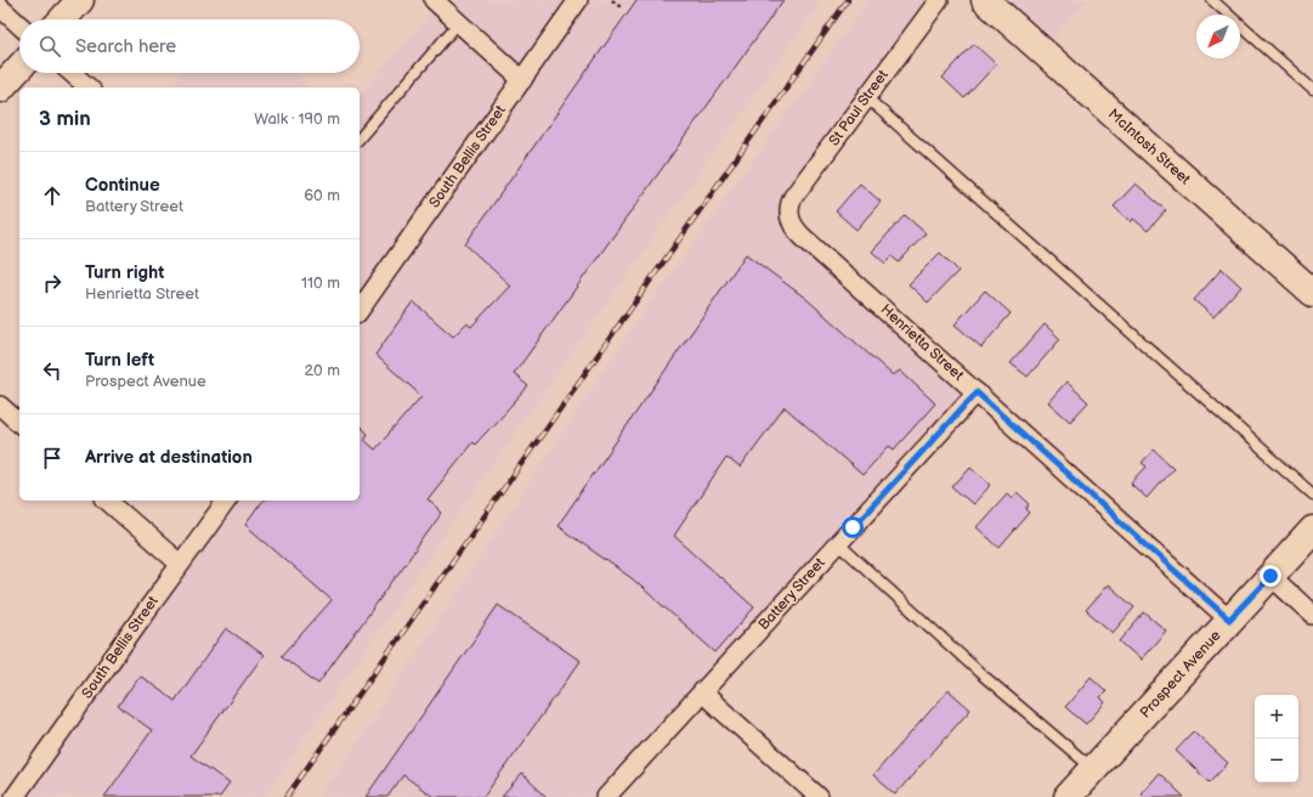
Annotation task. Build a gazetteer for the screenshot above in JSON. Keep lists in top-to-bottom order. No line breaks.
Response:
{"streets":{"street":["St Paul Street","McIntosh Street","South Bellis Street","Henrietta Street","Battery Street","Prospect Avenue"]},"crossings":[["St Paul Street","Henrietta Street"],["Henrietta Street","Battery Street"],["Henrietta Street","Prospect Avenue"]],"north":"bottom left","page":{"search":"Search here","heading":["3 min","Walk · 190 m"],"list":[["Continue","Battery Street","60 m"],["Turn right","Henrietta Street","110 m"],["Turn left","Prospect Avenue","20 m"],"Arrive at destination"],"map_buttons":["+","−"]}}
